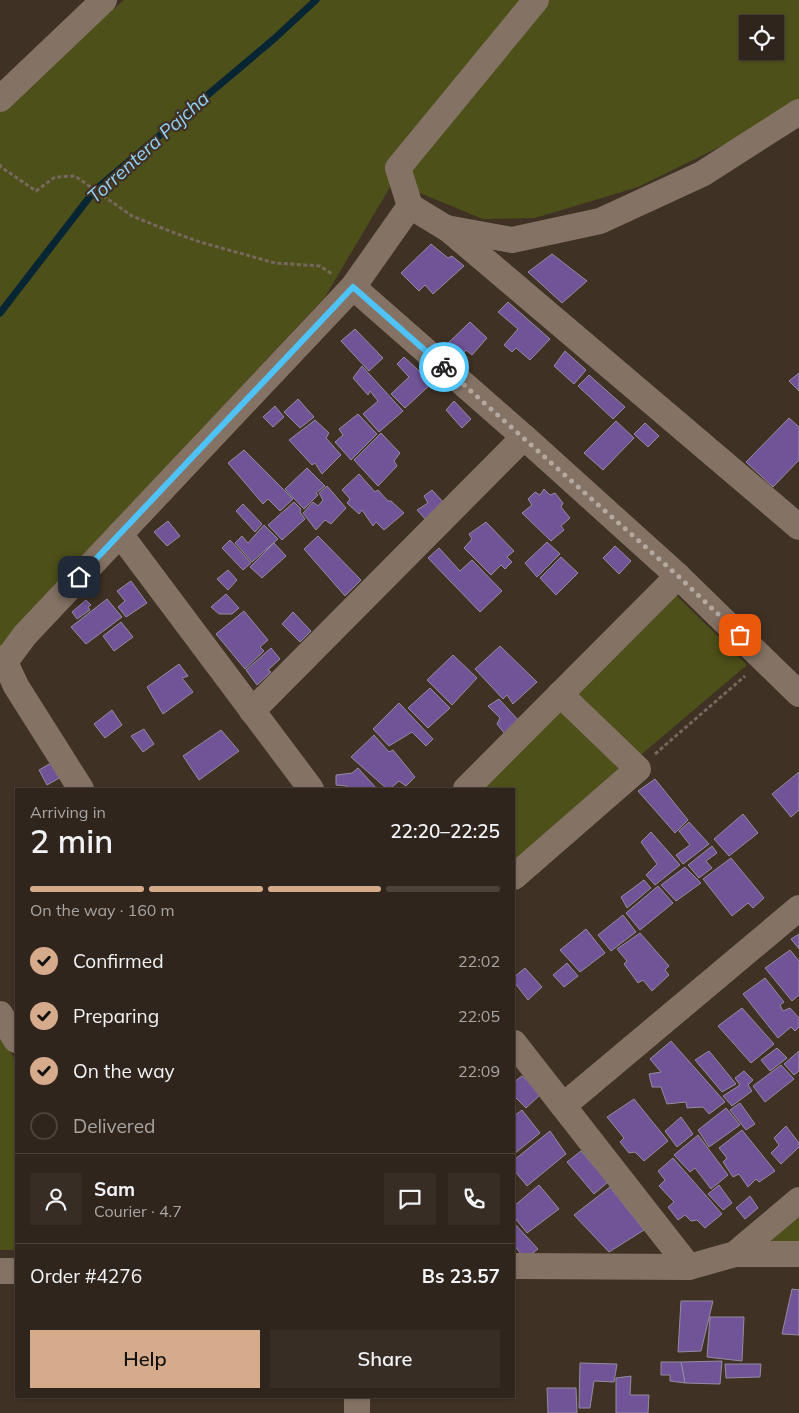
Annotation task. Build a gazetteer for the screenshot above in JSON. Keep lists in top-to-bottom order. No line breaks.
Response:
{"water":["Torrentera Pajcha"],"page":{"heading":["2 min","Arriving in","22:20–22:25"],"panel":["Sam","Courier · 4.7","Order #4276","Bs 23.57"],"bar":"On the way · 160 m","list":[["Confirmed","22:02"],["Preparing","22:05"],["On the way","22:09"],"Delivered"],"buttons":["Help","Share"]}}
